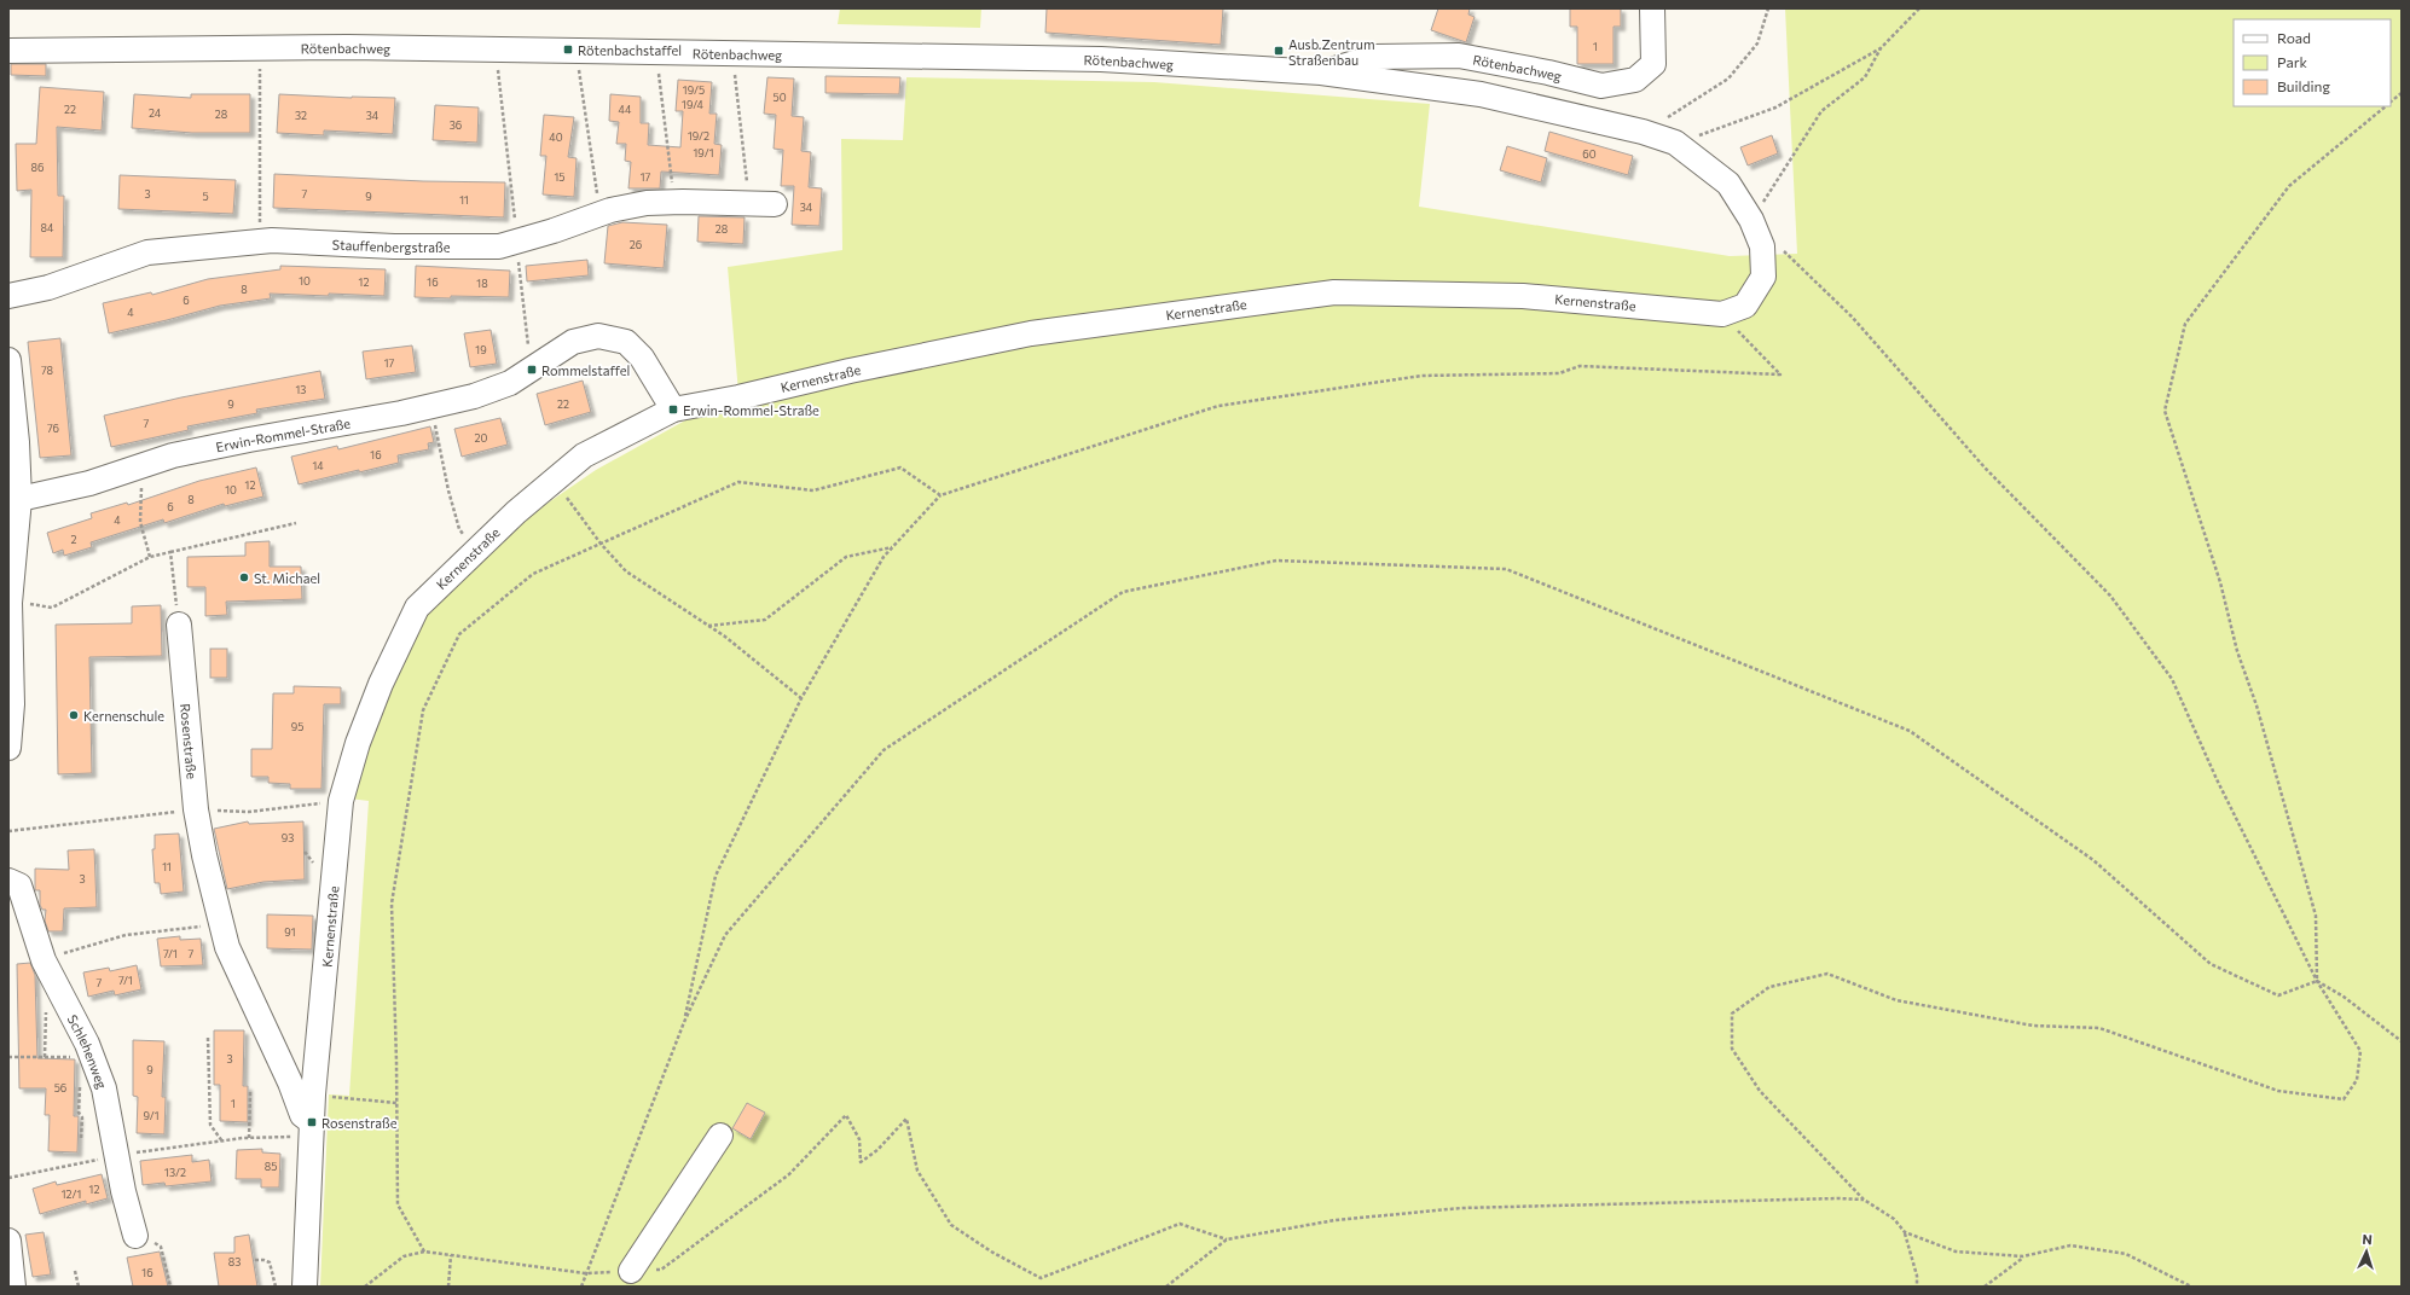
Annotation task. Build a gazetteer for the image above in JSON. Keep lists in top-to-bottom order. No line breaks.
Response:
{"streets":{"street":["Rötenbachweg","Stauffenbergstraße","Kernenstraße","Erwin-Rommel-Straße","Rosenstraße","Schlehenweg"]},"crossings":[["Rötenbachweg","Kernenstraße"],["Kernenstraße","Erwin-Rommel-Straße"],["Kernenstraße","Rosenstraße"]],"places":{"transit":["Rötenbachstaffel","Ausb.Zentrum Straßenbau","Rommelstaffel","Erwin-Rommel-Straße","Rosenstraße"],"other":["St. Michael","Kernenschule"]},"house_numbers":["1","19/5","50","19/4","22","44","24","28","32","34","36","19/2","40","19/1","60","86","15","17","3","7","5","9","11","34","84","28","26","10","12","16","18","8","6","4","19","17","78","13","9","22","7","76","20","16","14","12","10","8","6","4","2","95","93","11","3","91","7/1","7","7/1","7","3","9","56","1","9/1","85","13/2","12","12/1","83","16"],"legend":["Road","Park","Building"],"north":"top"}
